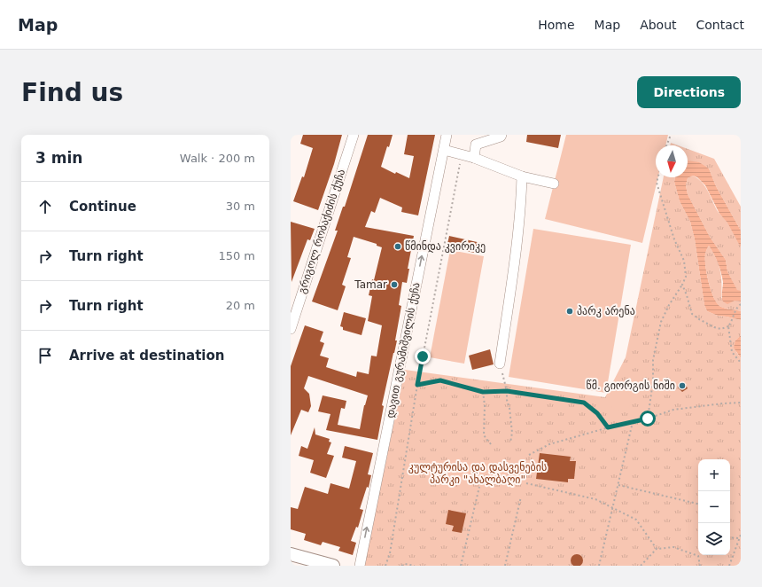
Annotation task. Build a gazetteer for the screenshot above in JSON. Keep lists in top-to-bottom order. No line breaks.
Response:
{"streets":{"street":["გრიგოლ რობაქიძის ქუჩა","დავით გურამიშვილის ქუჩა"]},"one_way":["დავით გურამიშვილის ქუჩა"],"parks":["კულტურისა და დასვენების პარკი \"ახალბაღი\""],"places":["წმინდა კვირიკე","Tamar","პარკ არენა","წმ. გიორგის ნიში"],"north":"bottom","page":{"header":"Map","nav":["Home","Map","About","Contact"],"buttons":"Directions","title":"Find us","heading":["3 min","Walk · 200 m"],"list":[["Continue","30 m"],["Turn right","150 m"],["Turn right","20 m"],"Arrive at destination"],"map_buttons":["+","−"]}}
